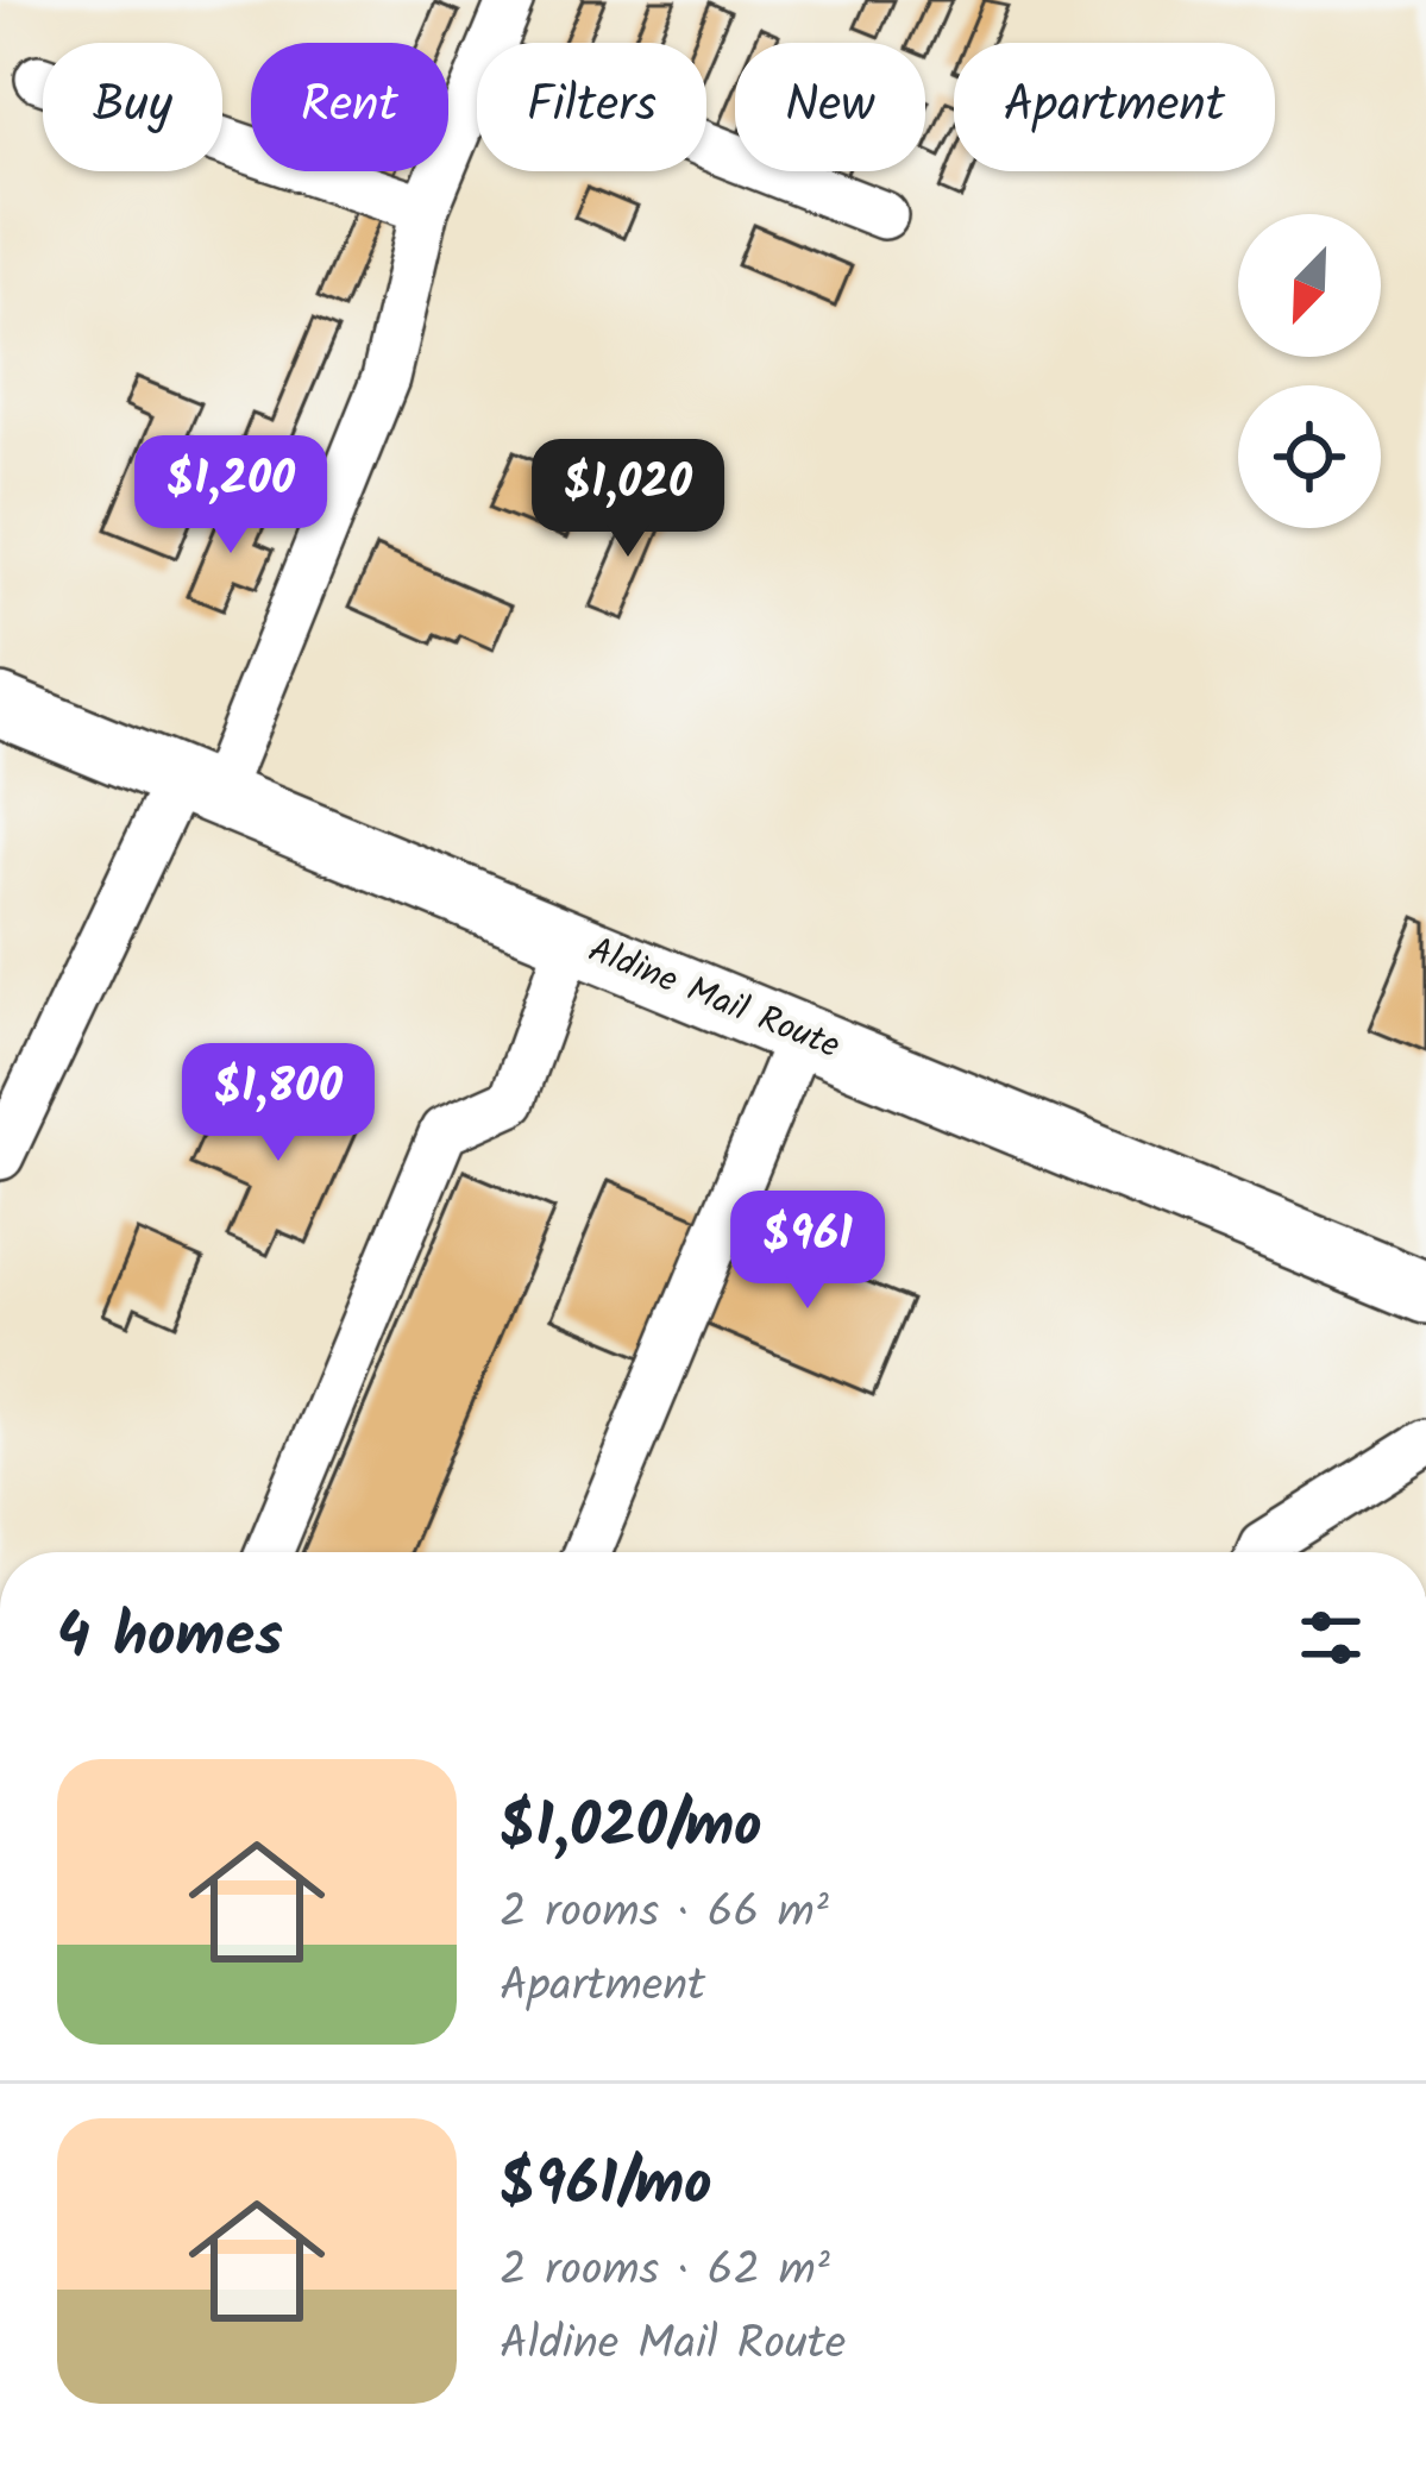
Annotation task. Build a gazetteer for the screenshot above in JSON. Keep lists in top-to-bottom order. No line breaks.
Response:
{"streets":{"main road":["Aldine Mail Route"]},"north":"bottom left","page":{"chip":["Buy","Rent","Filters","New","Apartment"],"price":["$1,200","$1,020","$1,800","$961"],"heading":"4 homes","list":[{"name":"$1,020/mo","note":"2 rooms · 66 m² · Apartment"},{"name":"$961/mo","note":"2 rooms · 62 m² · Aldine Mail Route"}]}}
